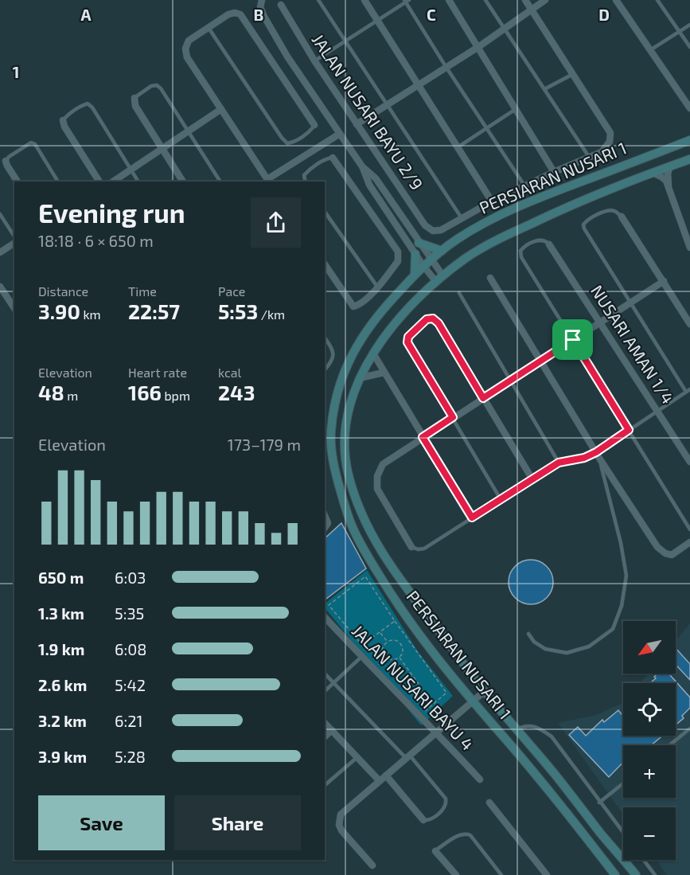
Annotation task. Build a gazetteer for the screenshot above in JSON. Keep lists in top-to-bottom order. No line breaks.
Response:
{"streets":{"main road":["PERSIARAN NUSARI 1"],"street":["JALAN NUSARI BAYU 2/9","NUSARI AMAN 1/4","JALAN NUSARI BAYU 4"]},"north":"bottom left","page":{"heading":["Evening run","18:18 · 6 × 650 m"],"stats":[["Distance","3.90 km"],["Time","22:57"],["Pace","5:53 /km"],["Elevation","48 m"],["Heart rate","166 bpm"],["kcal","243"]],"chart":["Elevation","173–179 m"],"list":[{"name":"650 m","note":"6:03"},{"name":"1.3 km","note":"5:35"},{"name":"1.9 km","note":"6:08"},{"name":"2.6 km","note":"5:42"},{"name":"3.2 km","note":"6:21"},{"name":"3.9 km","note":"5:28"}],"map_buttons":["+","−"],"buttons":["Save","Share"]},"grid":{"columns":["A","B","C","D"],"rows":["1"]}}
